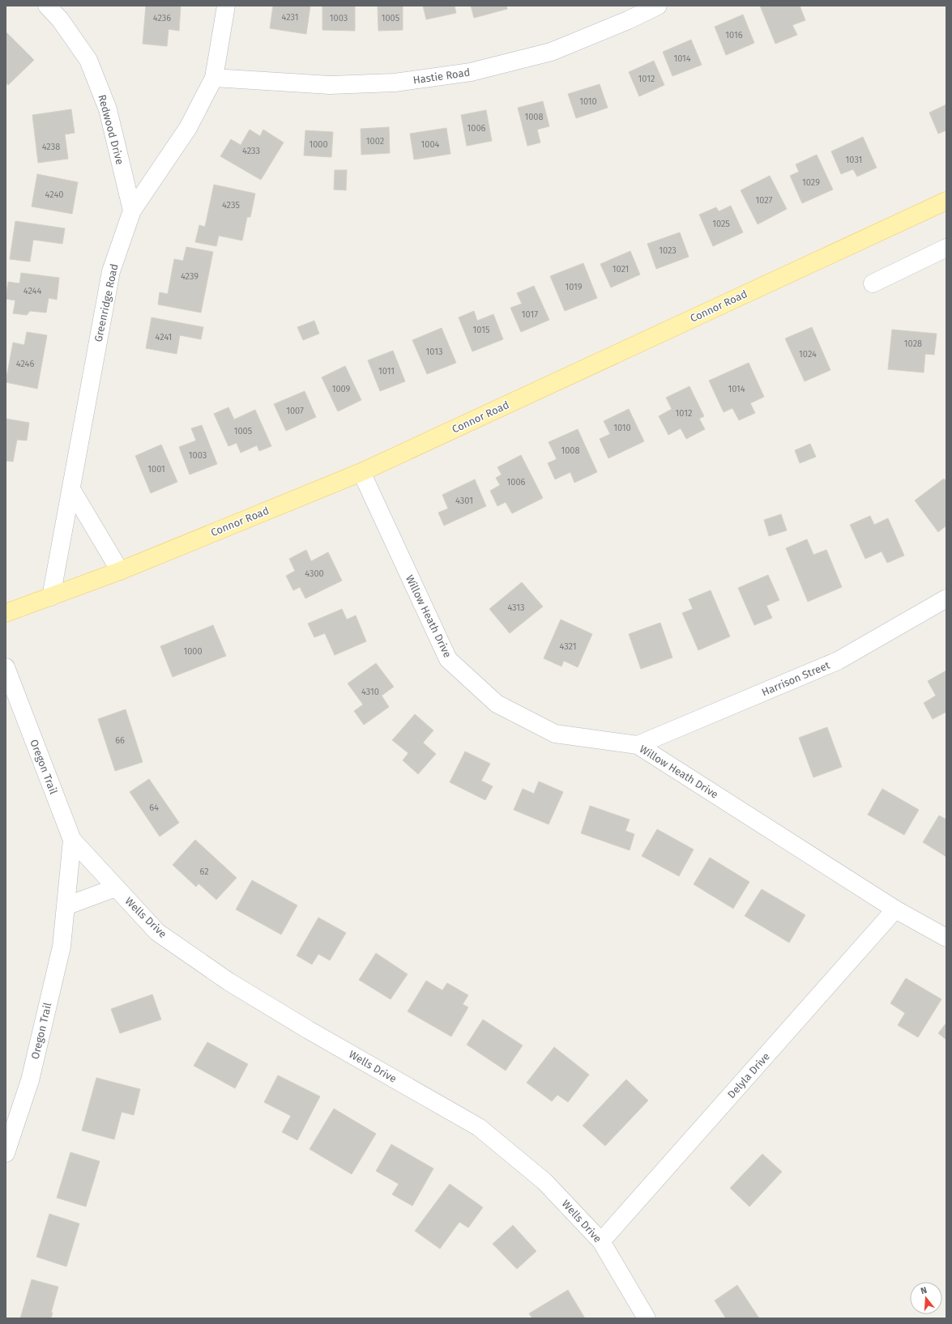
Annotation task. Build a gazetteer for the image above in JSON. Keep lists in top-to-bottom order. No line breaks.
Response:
{"streets":{"main road":["Connor Road"],"street":["Hastie Road","Redwood Drive","Greenridge Road","Willow Heath Drive","Harrison Street","Oregon Trail","Wells Drive","Delyla Drive"]},"crossings":[["Hastie Road","Greenridge Road"],["Redwood Drive","Greenridge Road"],["Greenridge Road","Connor Road"],["Connor Road","Willow Heath Drive"],["Willow Heath Drive","Harrison Street"],["Willow Heath Drive","Delyla Drive"],["Oregon Trail","Wells Drive"],["Wells Drive","Delyla Drive"]],"house_numbers":["4231","4236","1003","1005","1016","1014","1012","1010","1008","1006","1002","1000","1004","4238","4233","1031","1029","4240","1027","4235","1025","1023","1021","4239","1019","4244","1017","1015","4241","1028","1013","1024","4246","1011","1009","1014","1007","1012","1010","1005","1008","1003","1001","1006","4301","4300","4313","4321","1000","4310","66","64","62"],"north":"top"}
